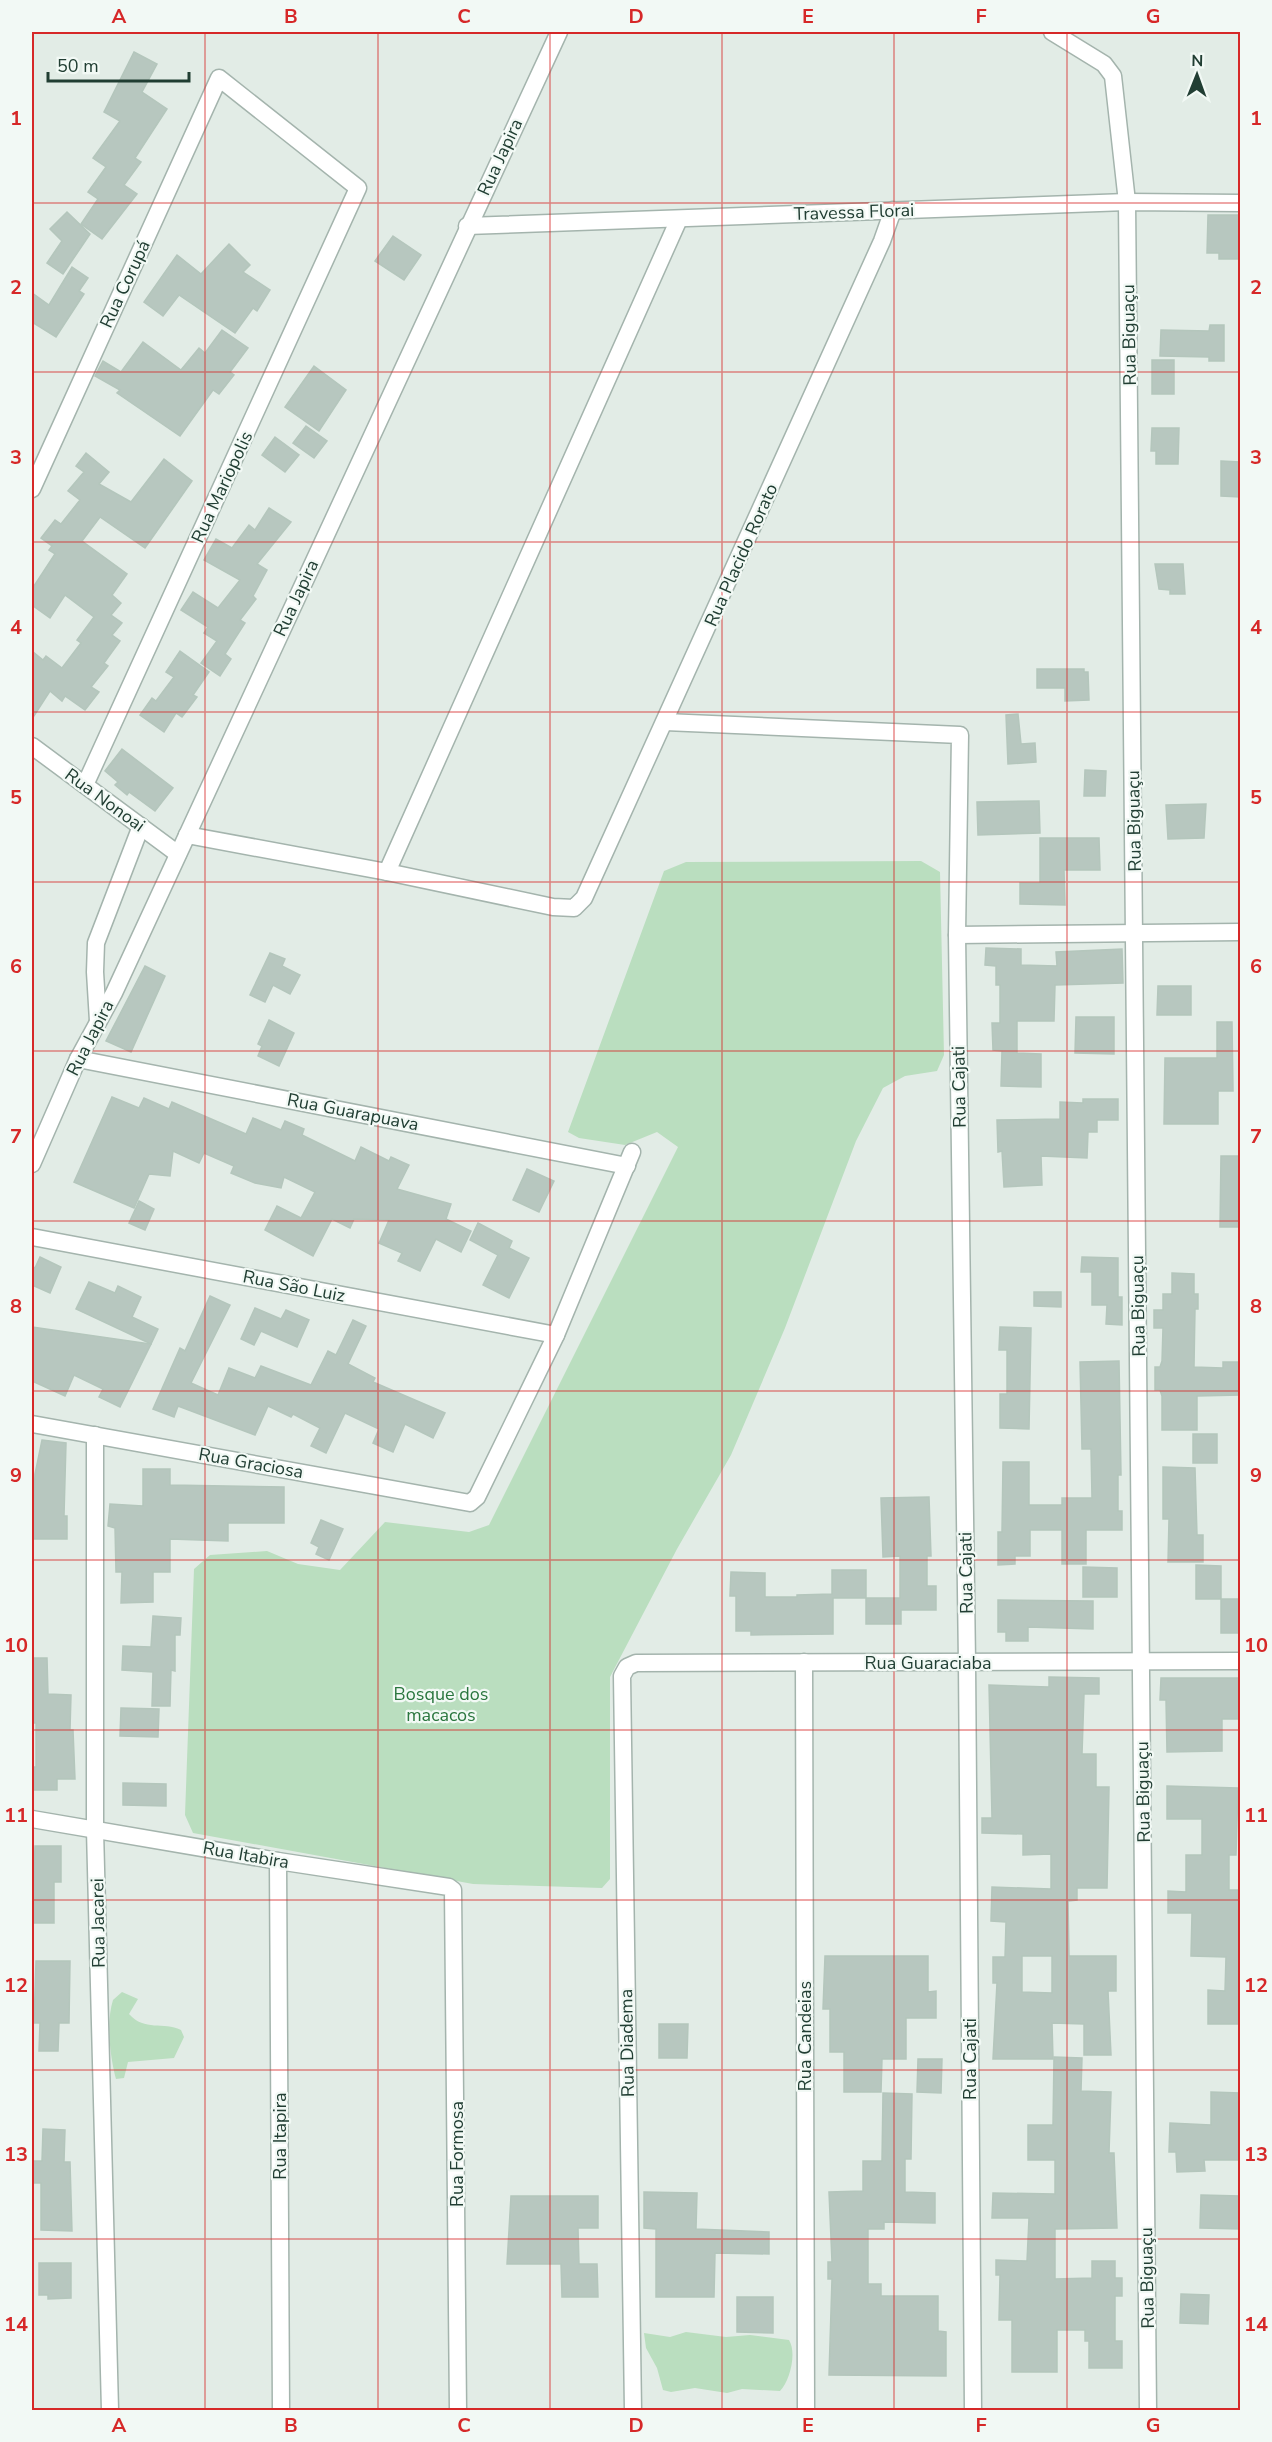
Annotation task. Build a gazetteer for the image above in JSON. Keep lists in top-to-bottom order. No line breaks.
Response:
{"streets":{"street":["Rua Japira","Travessa Florai","Rua Corupá","Rua Biguaçu","Rua Mariopolis","Rua Placido Rorato","Rua Nonoai","Rua Cajati","Rua Guarapuava","Rua São Luiz","Rua Graciosa","Rua Guaraciaba","Rua Itabira","Rua Jacarei","Rua Candeias","Rua Diadema","Rua Itapira","Rua Formosa"]},"crossings":[["Rua Japira","Travessa Florai"],["Rua Japira","Rua Nonoai"],["Rua Japira","Rua Guarapuava"],["Travessa Florai","Rua Biguaçu"],["Travessa Florai","Rua Placido Rorato"],["Rua Corupá","Rua Mariopolis"],["Rua Biguaçu","Rua Guaraciaba"],["Rua Mariopolis","Rua Nonoai"],["Rua Placido Rorato","Rua Cajati"],["Rua Cajati","Rua Guaraciaba"],["Rua Guarapuava","Rua São Luiz"],["Rua Guarapuava","Rua Graciosa"],["Rua São Luiz","Rua Graciosa"],["Rua Graciosa","Rua Jacarei"],["Rua Guaraciaba","Rua Candeias"],["Rua Guaraciaba","Rua Diadema"],["Rua Itabira","Rua Jacarei"],["Rua Itabira","Rua Itapira"],["Rua Itabira","Rua Formosa"]],"parks":["Bosque dos macacos"],"scale_bar":"50 m","north":"top","grid":{"columns":["A","B","C","D","E","F","G"],"rows":["1","2","3","4","5","6","7","8","9","10","11","12","13","14"]}}
